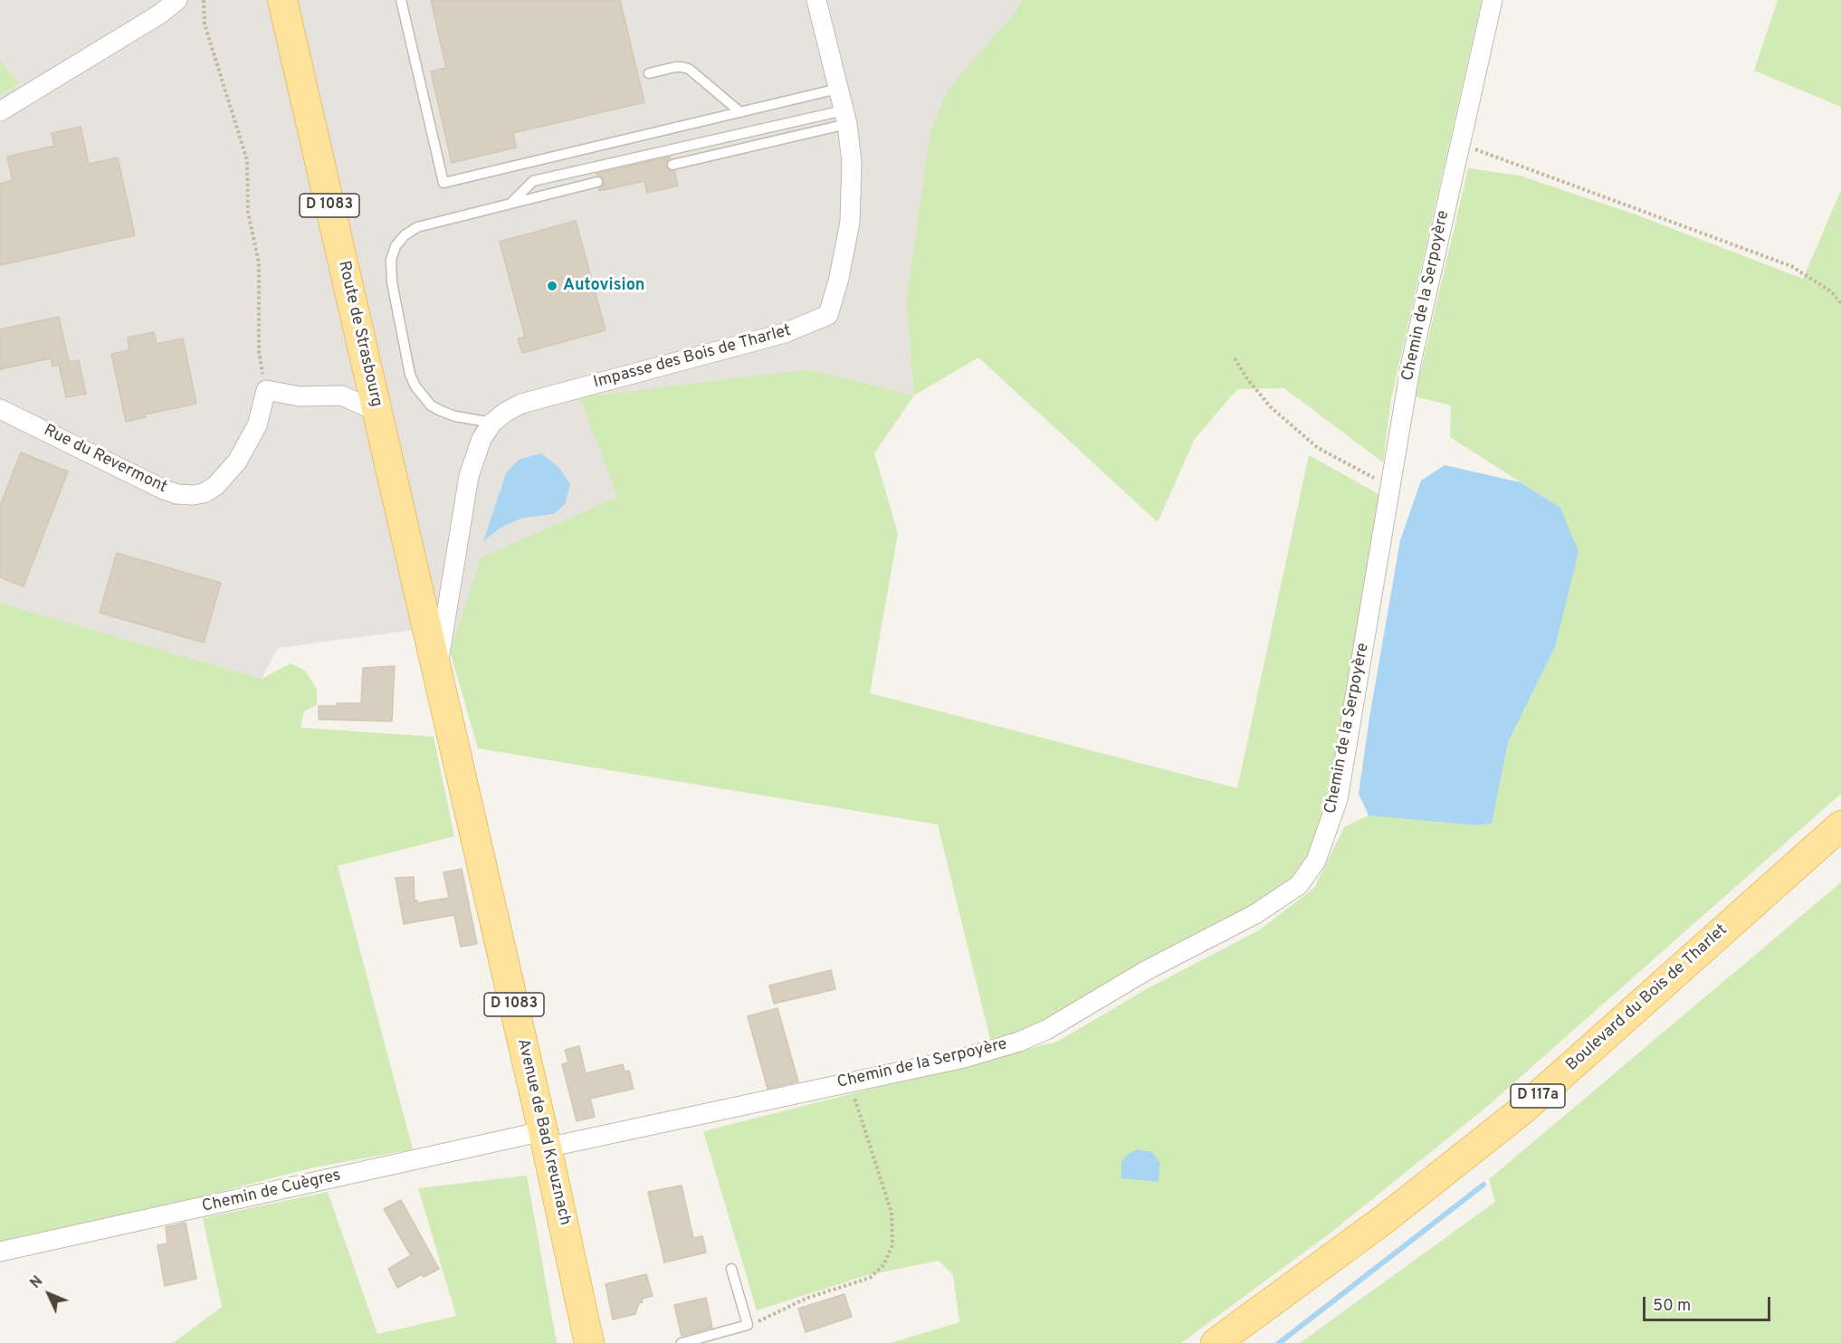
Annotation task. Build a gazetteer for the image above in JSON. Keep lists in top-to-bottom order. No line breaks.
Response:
{"streets":{"main road":["D 1083","Route de Strasbourg","Boulevard du Bois de Tharlet","D 117a","Avenue de Bad Kreuznach"],"street":["Chemin de la Serpoyère","Impasse des Bois de Tharlet","Rue du Revermont","Chemin de Cuègres"]},"crossings":[["Chemin de la Serpoyère","Avenue de Bad Kreuznach"],["Chemin de la Serpoyère","Chemin de Cuègres"],["Route de Strasbourg","Impasse des Bois de Tharlet"],["Route de Strasbourg","Avenue de Bad Kreuznach"],["Impasse des Bois de Tharlet","Avenue de Bad Kreuznach"],["Avenue de Bad Kreuznach","Chemin de Cuègres"]],"places":["Autovision"],"scale_bar":"50 m","north":"top left"}
